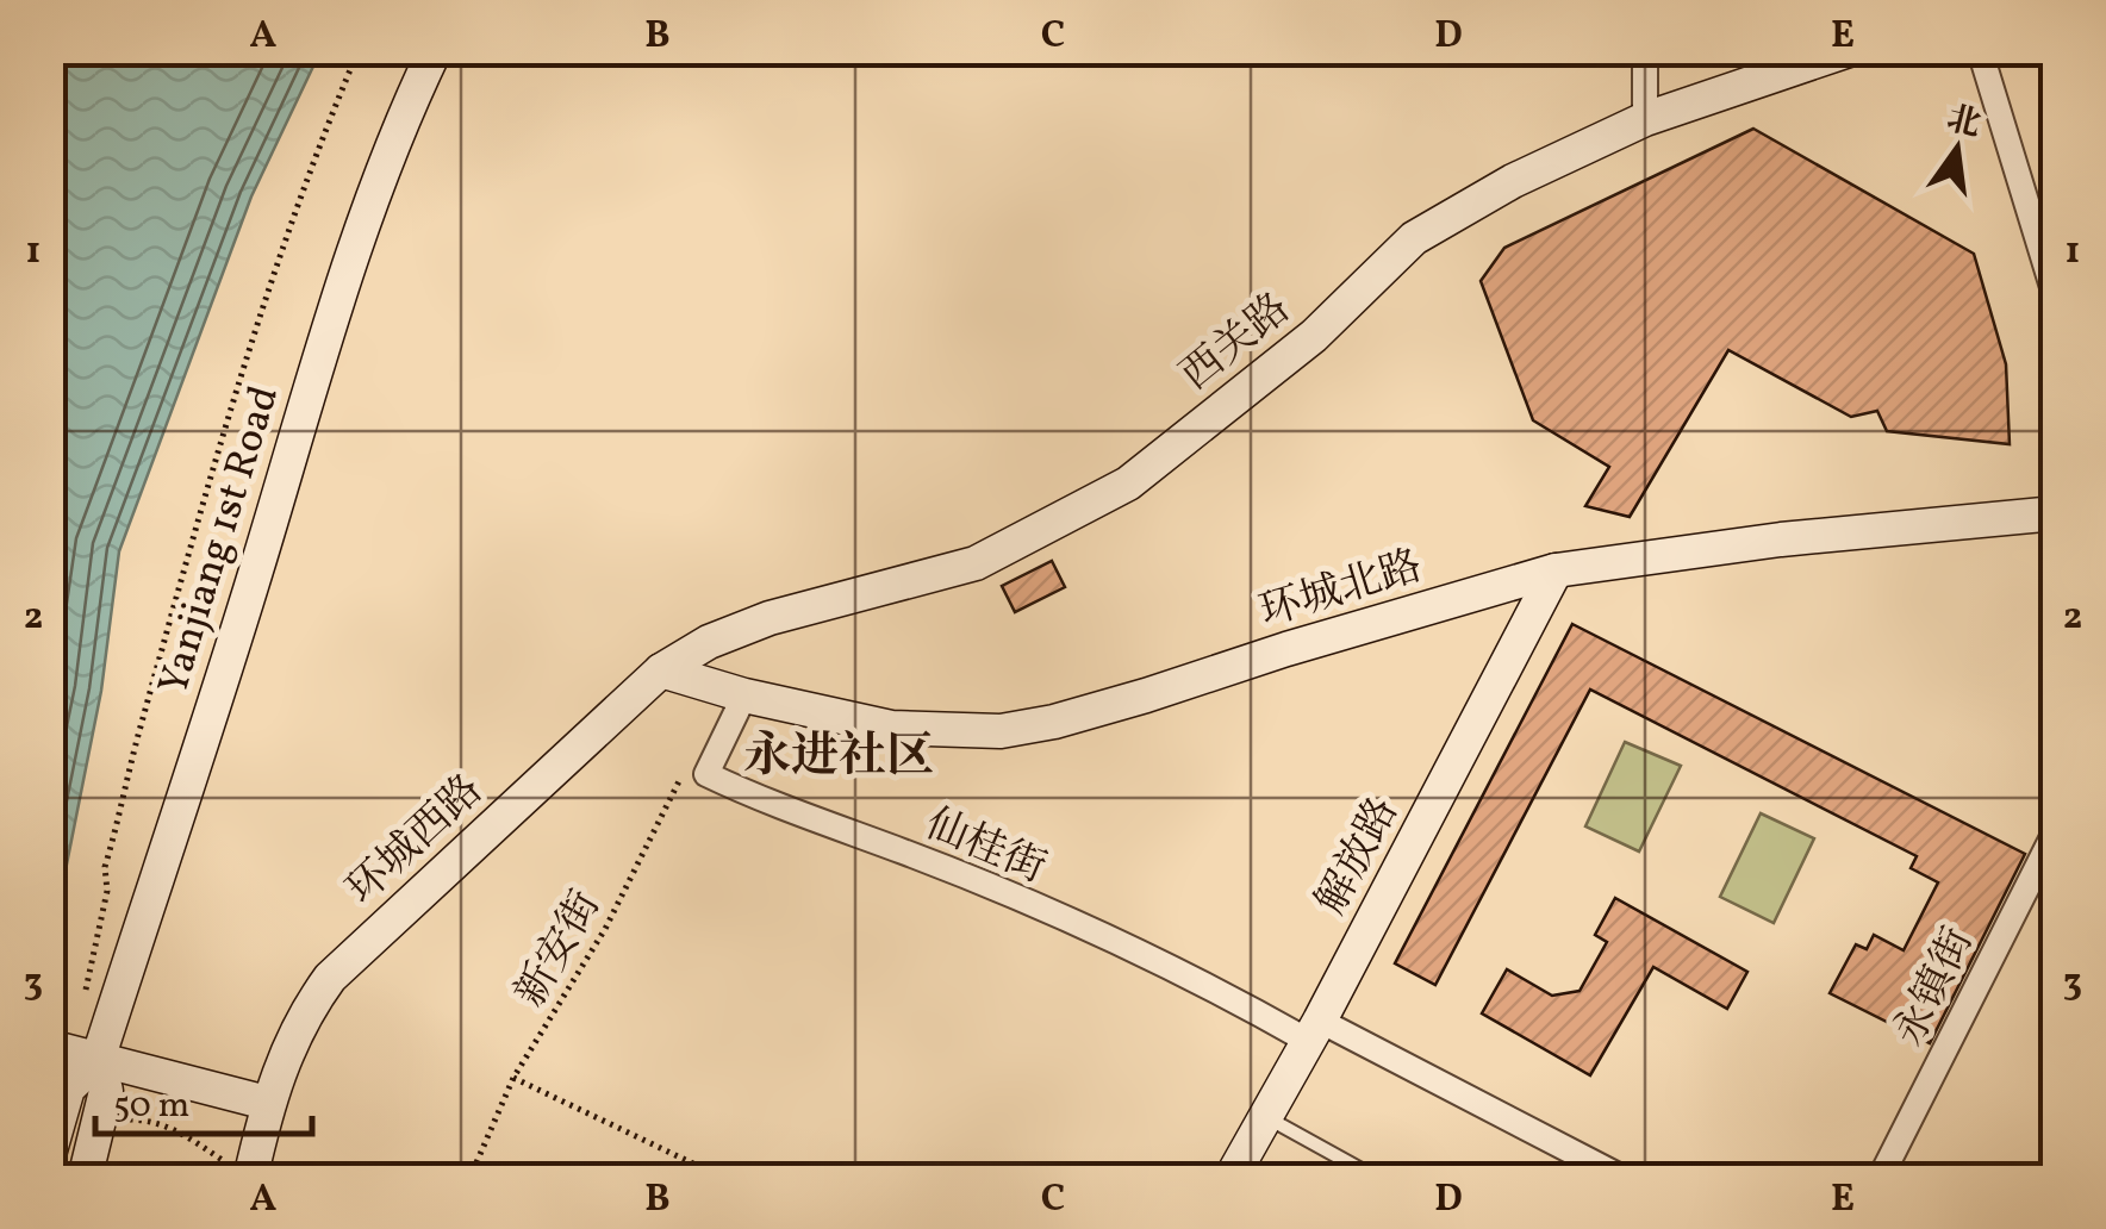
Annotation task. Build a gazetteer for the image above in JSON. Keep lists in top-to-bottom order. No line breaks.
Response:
{"streets":{"street":["西关路","Yanjiang 1st Road","环城北路","环城西路","仙桂街","解放路","永镇街"],"path":["新安街"]},"crossings":[["西关路","环城北路"],["西关路","环城西路"],["环城北路","环城西路"],["环城北路","解放路"],["仙桂街","解放路"],["仙桂街","新安街"]],"districts":["永进社区"],"scale_bar":"50 m","north":"top","grid":{"columns":["A","B","C","D","E"],"rows":["1","2","3"]}}
